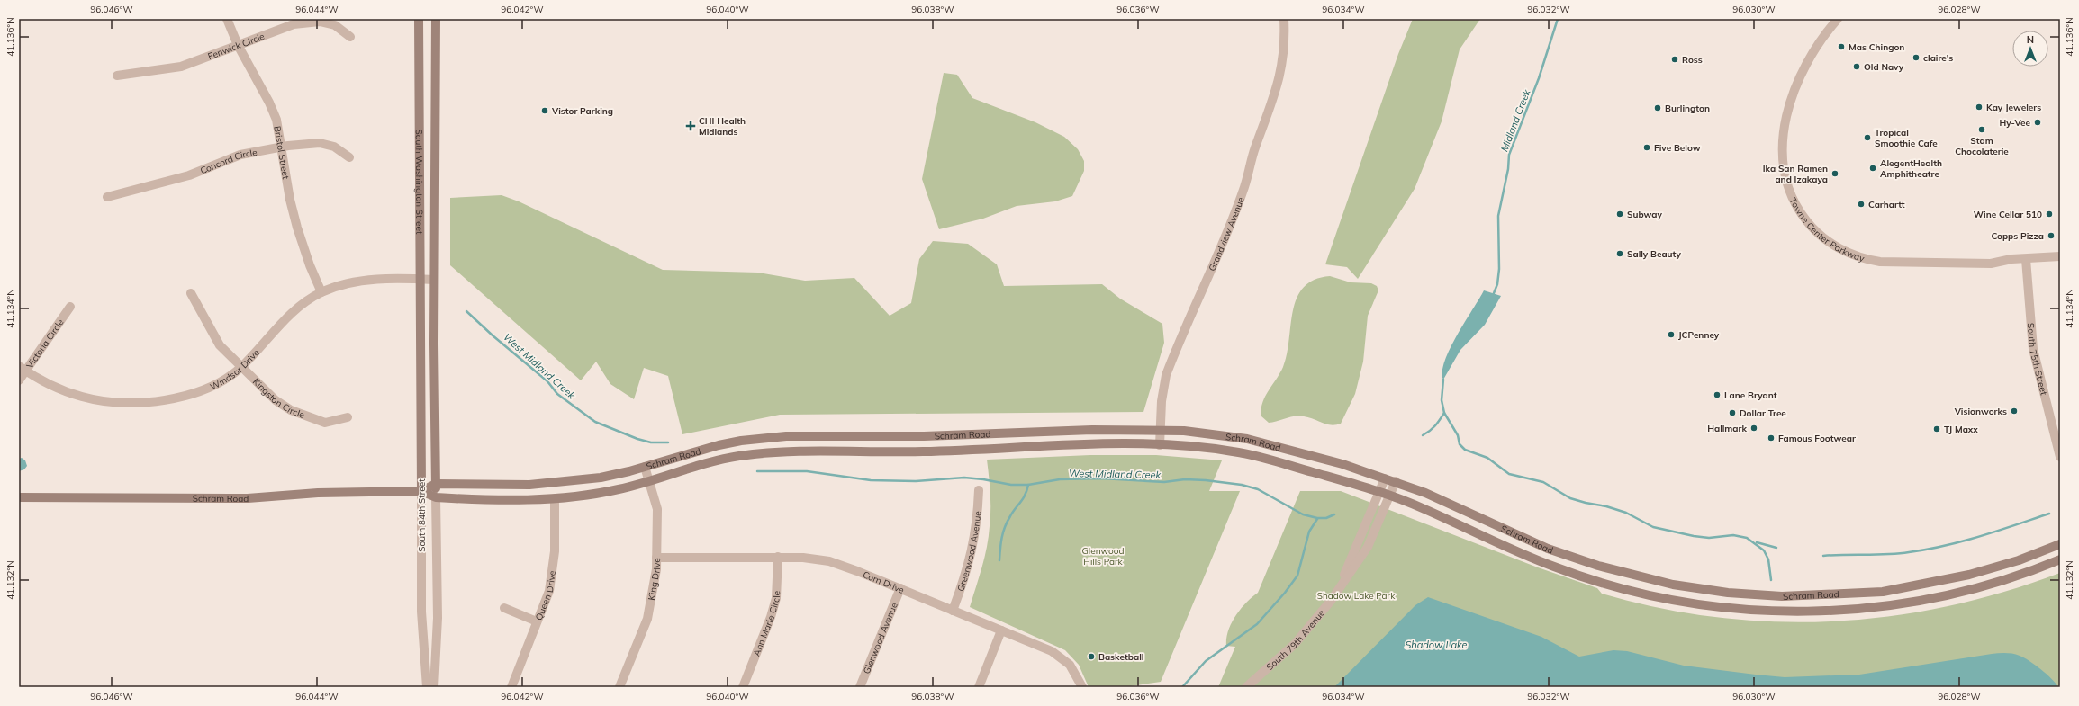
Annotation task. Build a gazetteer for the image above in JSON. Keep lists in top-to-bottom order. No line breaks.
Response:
{"streets":{"main road":["South Washington Street","Schram Road","South 84th Street"],"street":["Fenwick Circle","Bristol Street","Concord Circle","Towne Center Parkway","Grandview Avenue","Victoria Circle","South 75th Street","Windsor Drive","Kingston Circle","Greenwood Avenue","King Drive","Corn Drive","Queen Drive","Ann Marie Circle","Glenwood Avenue","South 79th Avenue"]},"crossings":[["Fenwick Circle","Bristol Street"],["Bristol Street","Concord Circle"],["Bristol Street","Windsor Drive"],["South Washington Street","Windsor Drive"],["South Washington Street","South 84th Street"],["Towne Center Parkway","South 75th Street"],["Grandview Avenue","Schram Road"],["Victoria Circle","Windsor Drive"],["Windsor Drive","Kingston Circle"],["Schram Road","South 84th Street"],["Schram Road","King Drive"],["Schram Road","Queen Drive"],["Schram Road","South 79th Avenue"],["Greenwood Avenue","Corn Drive"],["King Drive","Corn Drive"],["Corn Drive","Ann Marie Circle"],["Corn Drive","Glenwood Avenue"]],"water":["Midland Creek","West Midland Creek","Shadow Lake"],"parks":["Glenwood Hills Park","Shadow Lake Park"],"places":{"other":["Mas Chingon","claire's","Ross","Old Navy","Kay Jewelers","Burlington","Vistor Parking","Hy-Vee","Stam Chocolaterie","Tropical Smoothie Cafe","Five Below","AlegentHealth Amphitheatre","Ika San Ramen and Izakaya","Carhartt","Subway","Wine Cellar 510","Copps Pizza","Sally Beauty","JCPenney","Lane Bryant","Visionworks","Dollar Tree","Hallmark","TJ Maxx","Famous Footwear","Basketball"],"health":["CHI Health Midlands"]},"north":"top","coordinates":["96.046°W","96.044°W","96.042°W","96.040°W","96.038°W","96.036°W","96.034°W","96.032°W","96.030°W","96.028°W","41.136°N","41.134°N","41.132°N"]}
